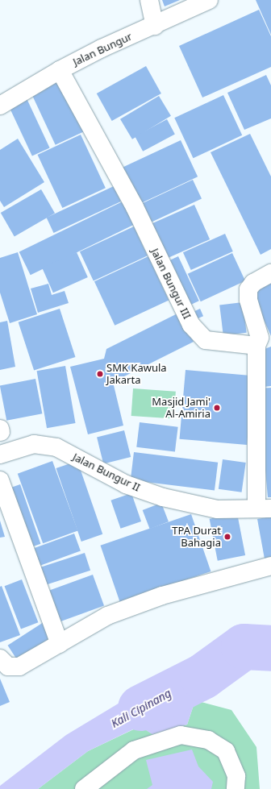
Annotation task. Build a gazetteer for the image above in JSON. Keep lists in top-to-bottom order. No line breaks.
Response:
{"streets":{"street":["Jalan Bungur","Jalan Bungur III","Jalan Bungur II"]},"crossings":[["Jalan Bungur","Jalan Bungur III"]],"water":["Kali Cipinang"],"places":["SMK Kawula Jakarta","Masjid Jami' Al-Amiria","TPA Durat Bahagia"]}
